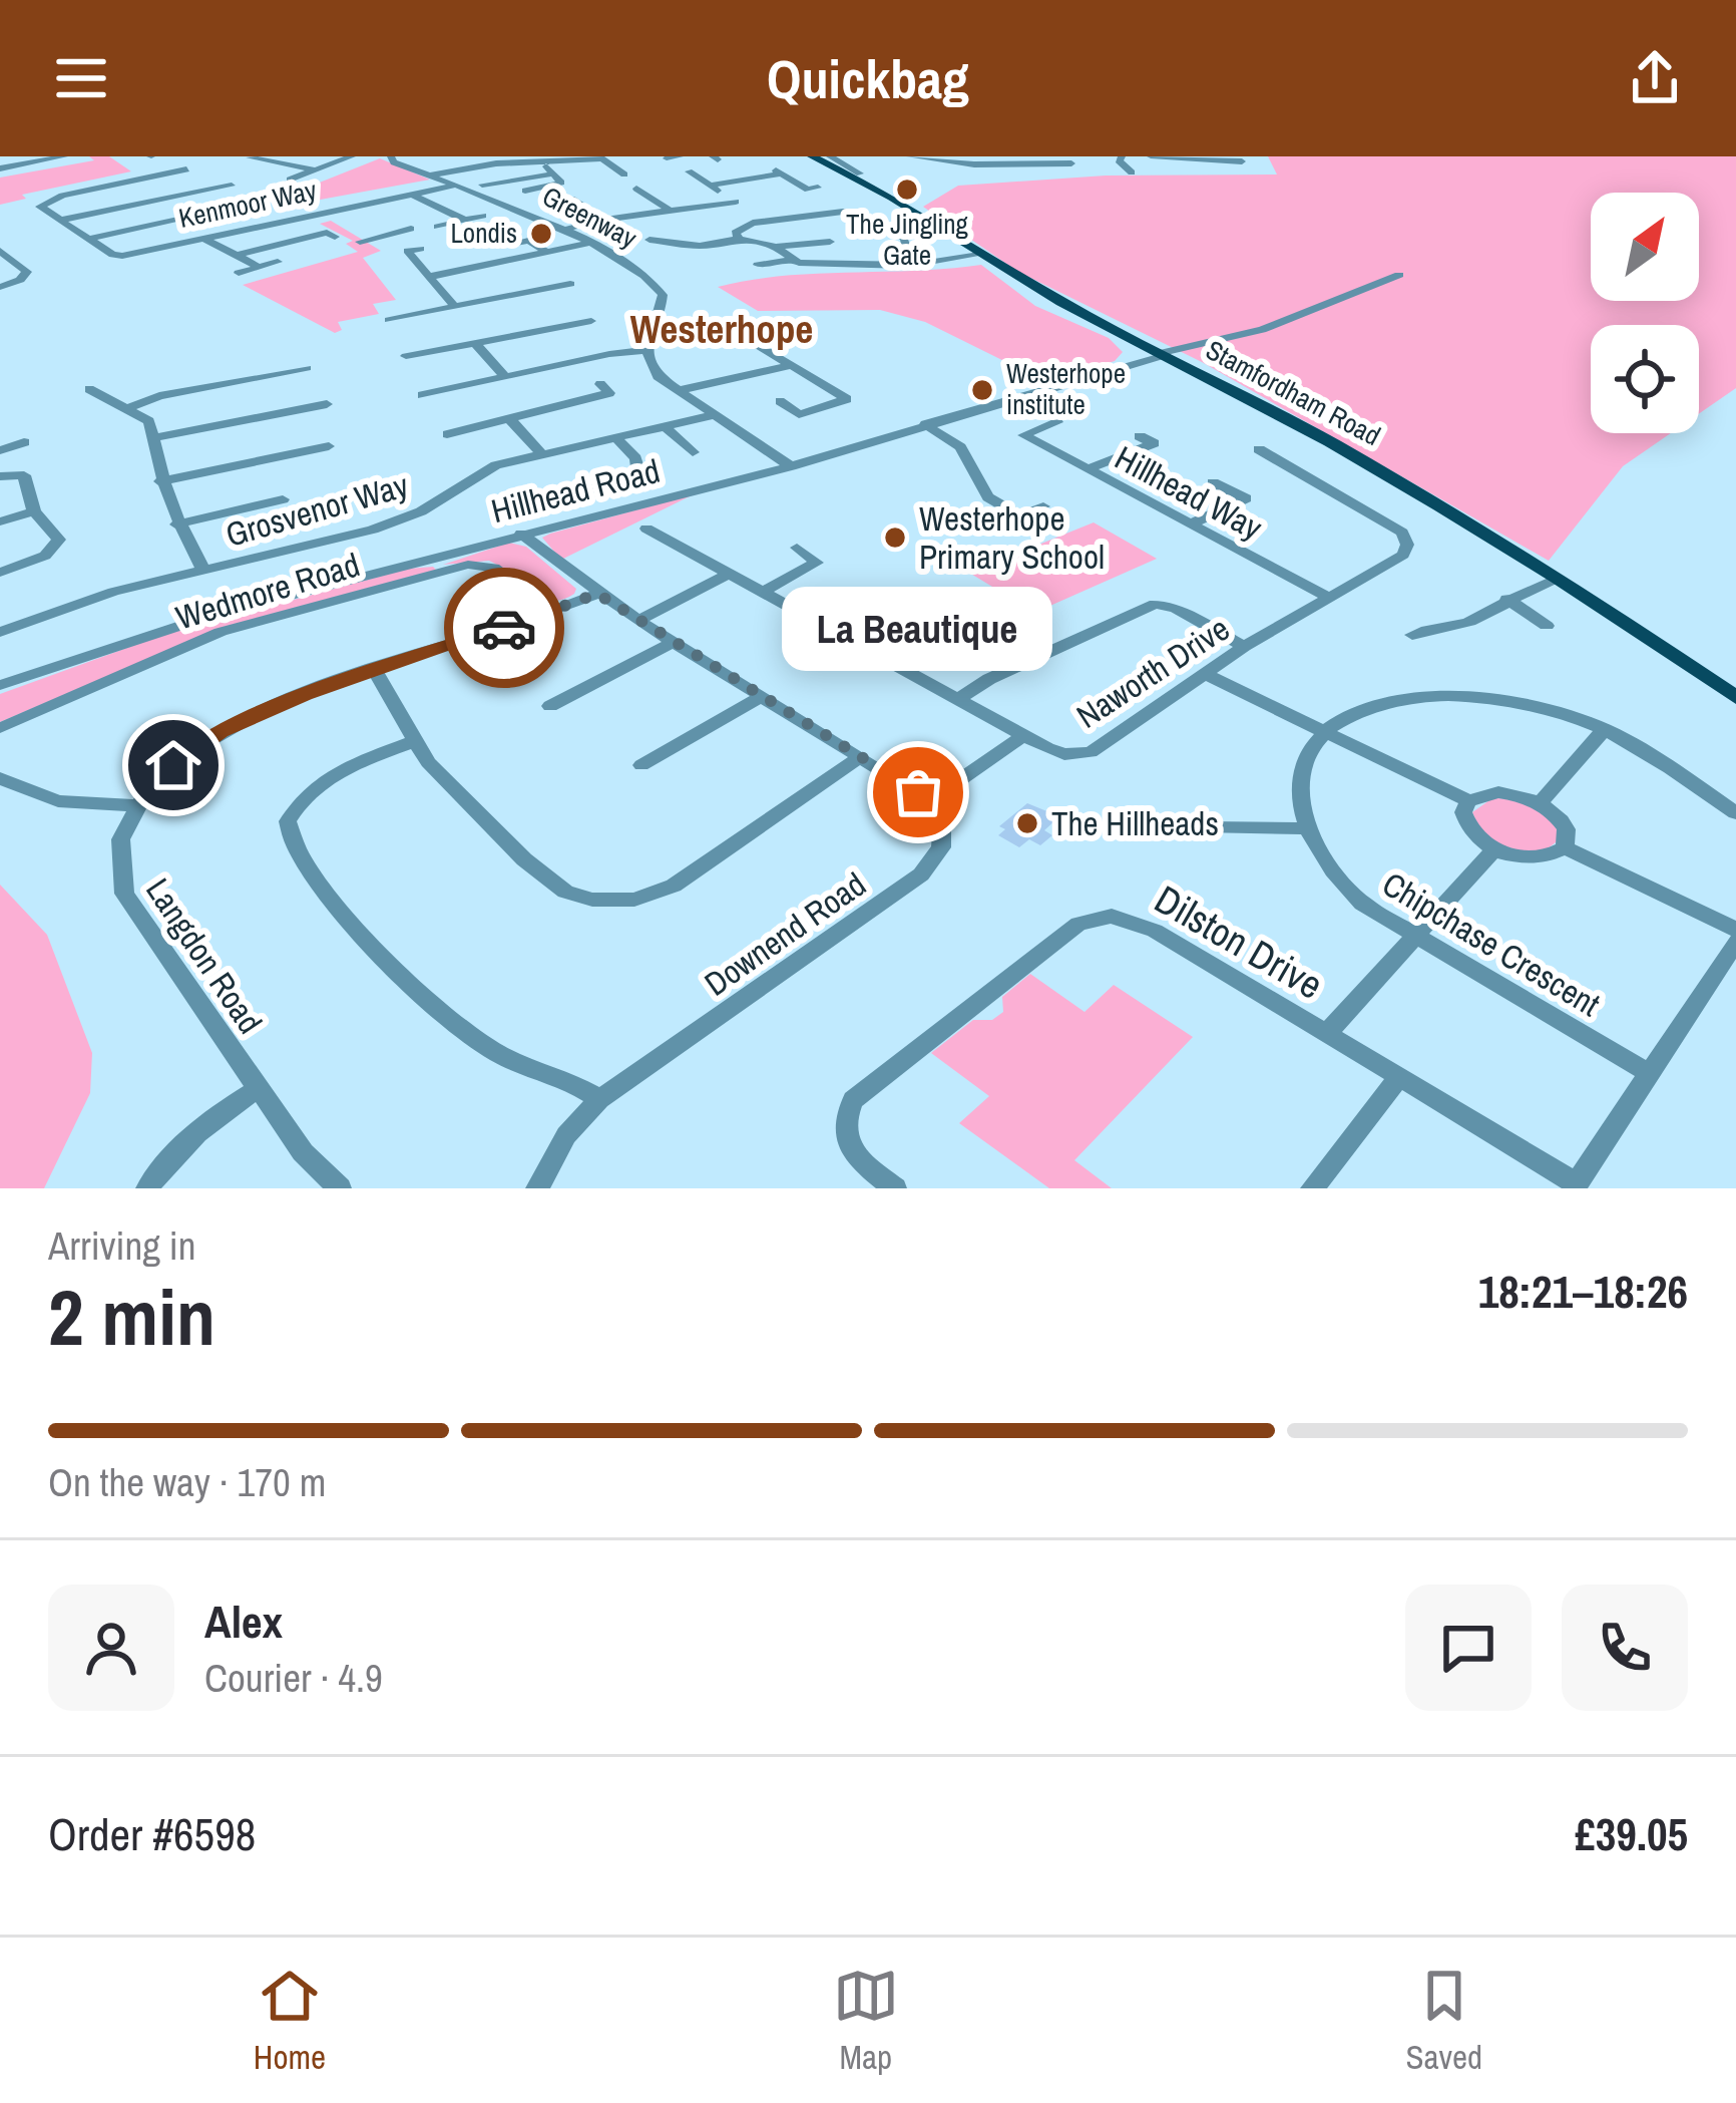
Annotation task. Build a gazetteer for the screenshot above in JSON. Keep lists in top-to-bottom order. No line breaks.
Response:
{"streets":{"main road":["Stamfordham Road"],"street":["Kenmoor Way","Greenway","Hillhead Road","Hillhead Way","Grosvenor Way","Wedmore Road","Naworth Drive","Downend Road","Dilston Drive","Chipchase Crescent","Langdon Road"]},"crossings":[["Kenmoor Way","Greenway"],["Hillhead Way","Naworth Drive"],["Wedmore Road","Langdon Road"]],"districts":["Westerhope"],"places":["The Jingling Gate","Londis","Westerhope institute","Westerhope Primary School","La Beautique","The Hillheads"],"north":"top right","page":{"header":"Quickbag","bubble":"La Beautique","heading":["2 min","Arriving in","18:21–18:26"],"panel":["Alex","Courier · 4.9","Order #6598","£39.05"],"bar":"On the way · 170 m","tabs":["Home","Map","Saved"]}}
